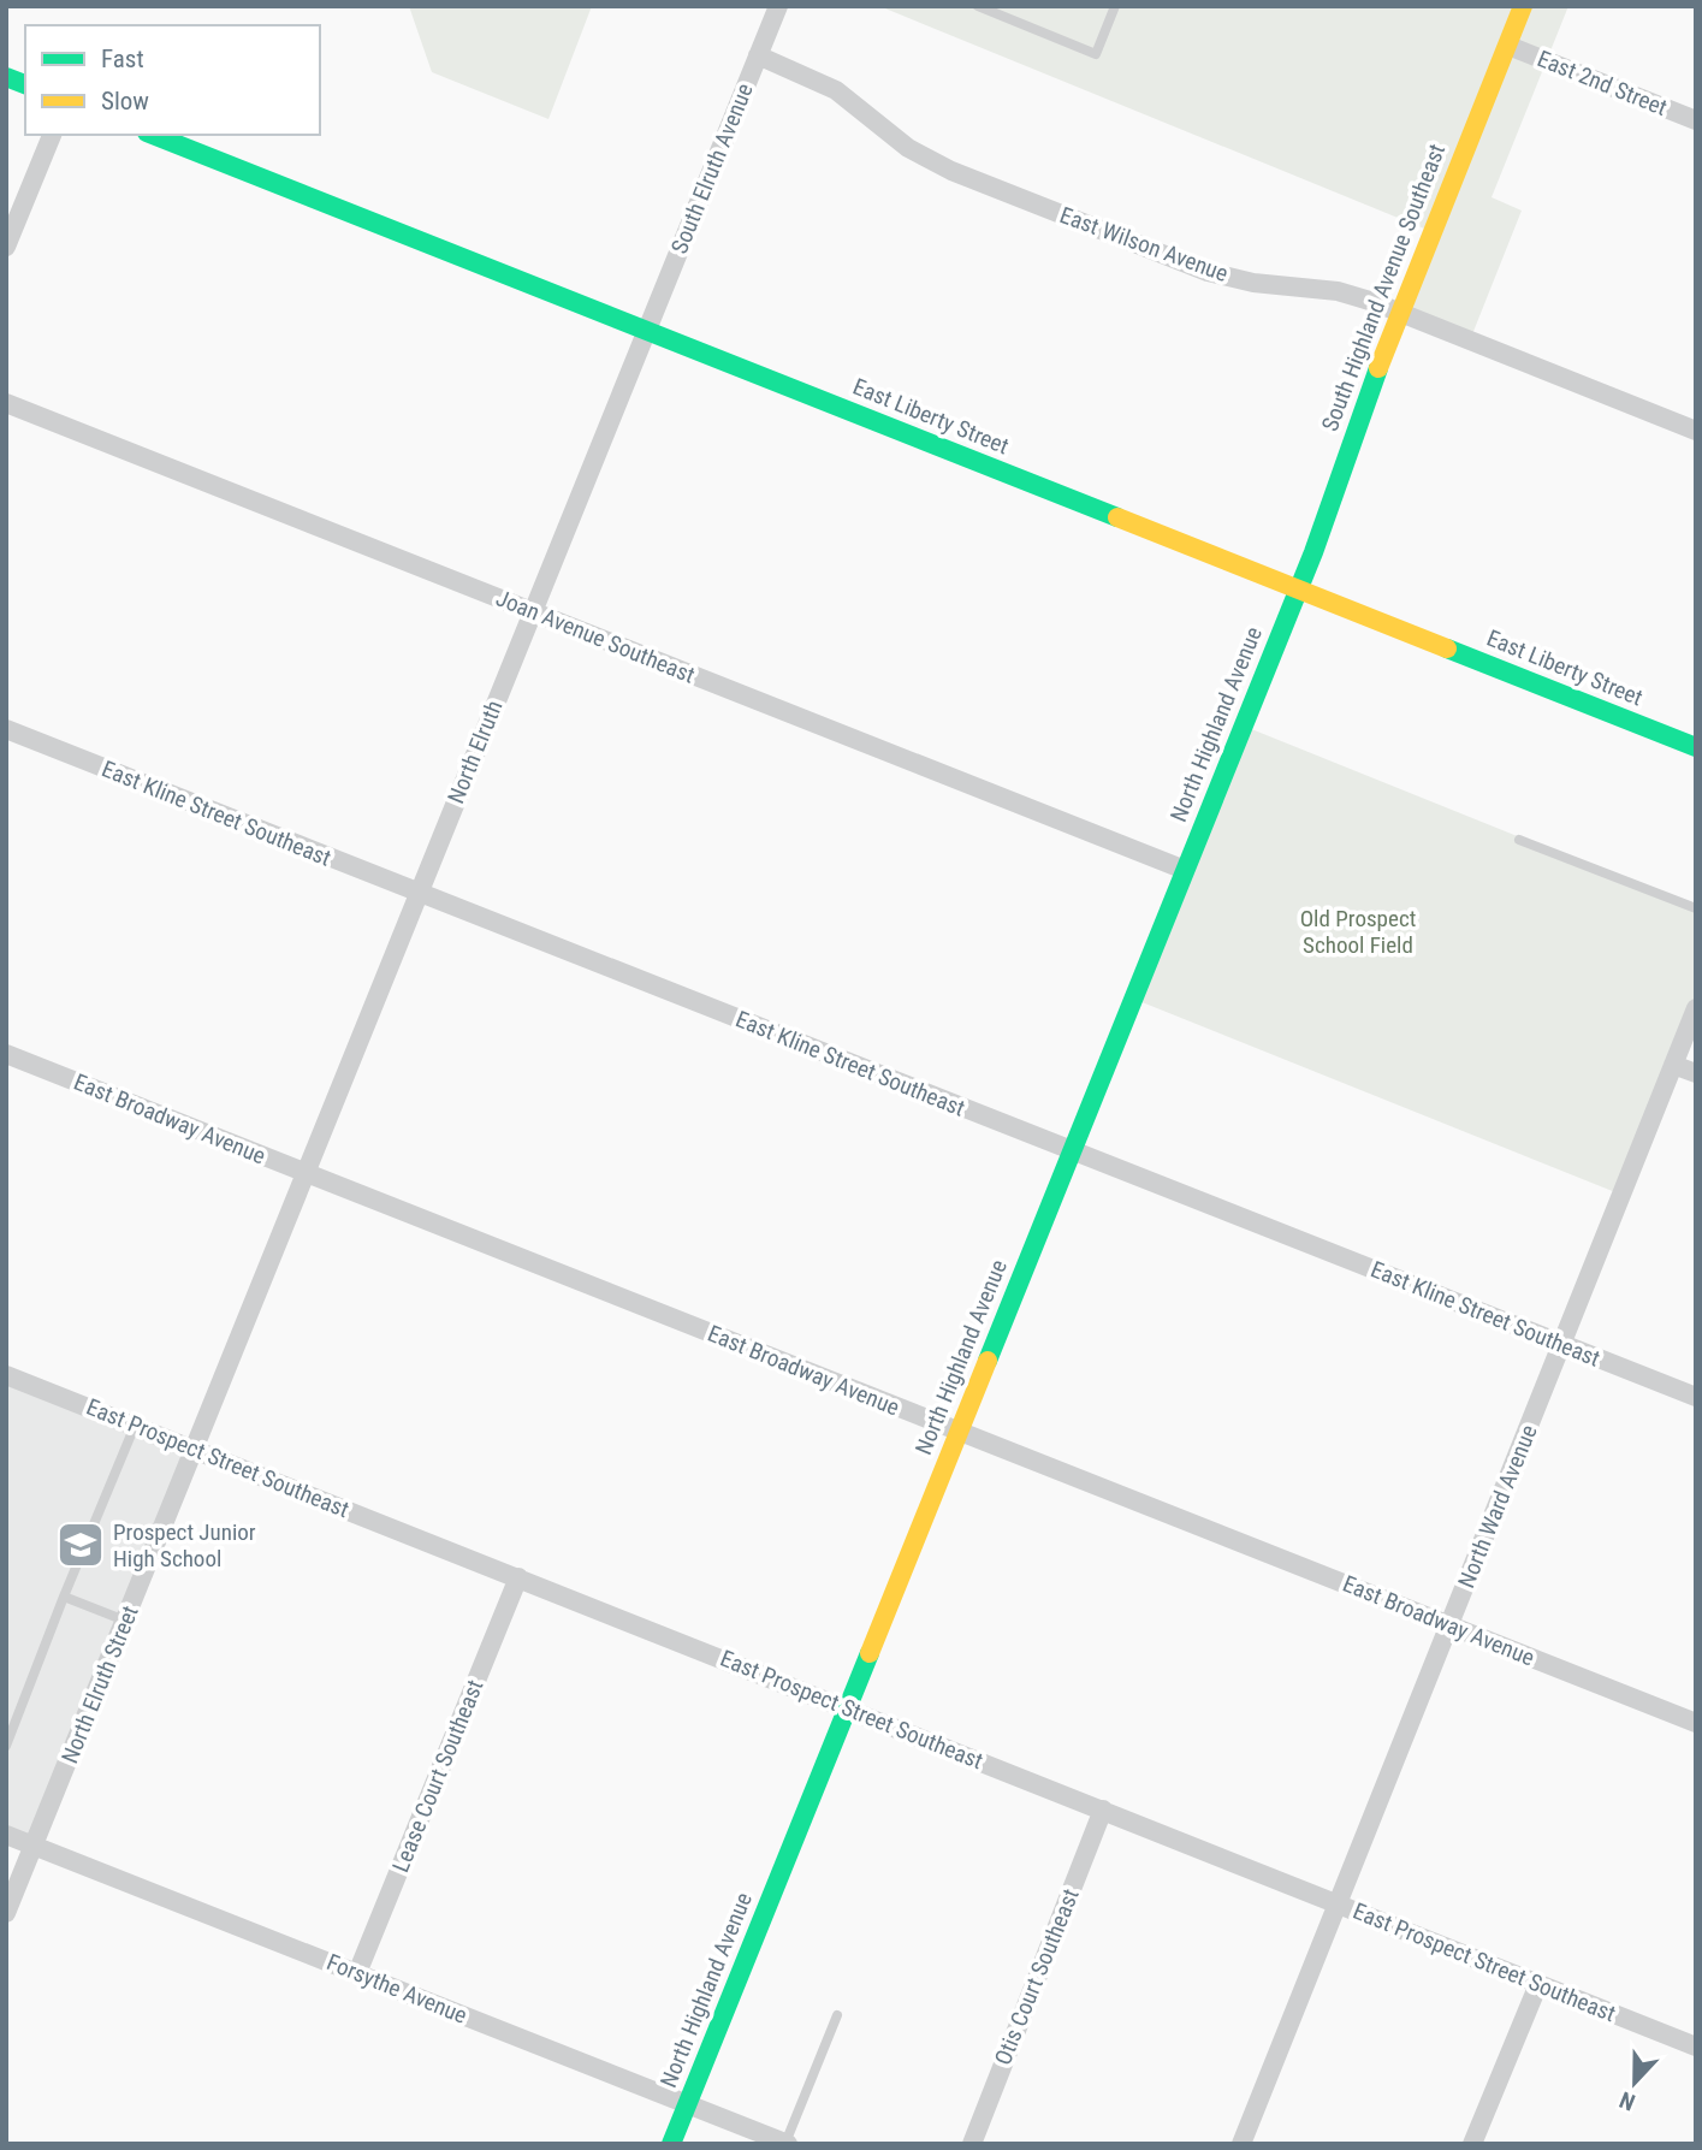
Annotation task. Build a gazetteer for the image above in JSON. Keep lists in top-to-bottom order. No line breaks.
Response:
{"streets":{"street":["East 2nd Street","South Elruth Avenue","East Wilson Avenue","South Highland Avenue Southeast","East Liberty Street","Joan Avenue Southeast","North Highland Avenue","North Elruth","East Kline Street Southeast","East Broadway Avenue","East Prospect Street Southeast","North Ward Avenue","North Elruth Street","Lease Court Southeast","Otis Court Southeast","Forsythe Avenue"]},"crossings":[["East 2nd Street","South Highland Avenue Southeast"],["South Elruth Avenue","East Wilson Avenue"],["South Elruth Avenue","East Liberty Street"],["South Elruth Avenue","North Elruth"],["East Wilson Avenue","South Highland Avenue Southeast"],["South Highland Avenue Southeast","East Liberty Street"],["South Highland Avenue Southeast","North Highland Avenue"],["East Liberty Street","North Highland Avenue"],["East Liberty Street","North Elruth"],["Joan Avenue Southeast","North Highland Avenue"],["Joan Avenue Southeast","North Elruth"],["North Highland Avenue","East Kline Street Southeast"],["North Highland Avenue","East Broadway Avenue"],["North Highland Avenue","East Prospect Street Southeast"],["North Highland Avenue","Forsythe Avenue"],["North Elruth","East Kline Street Southeast"],["North Elruth","East Broadway Avenue"],["North Elruth","North Elruth Street"],["East Kline Street Southeast","North Ward Avenue"],["East Broadway Avenue","North Ward Avenue"],["East Broadway Avenue","North Elruth Street"],["East Prospect Street Southeast","North Ward Avenue"],["East Prospect Street Southeast","North Elruth Street"],["East Prospect Street Southeast","Lease Court Southeast"],["East Prospect Street Southeast","Otis Court Southeast"],["North Elruth Street","Forsythe Avenue"],["Lease Court Southeast","Forsythe Avenue"]],"parks":["Old Prospect School Field"],"places":{"school or university":["Prospect Junior High School"]},"legend":["Fast","Slow"],"north":"bottom"}
